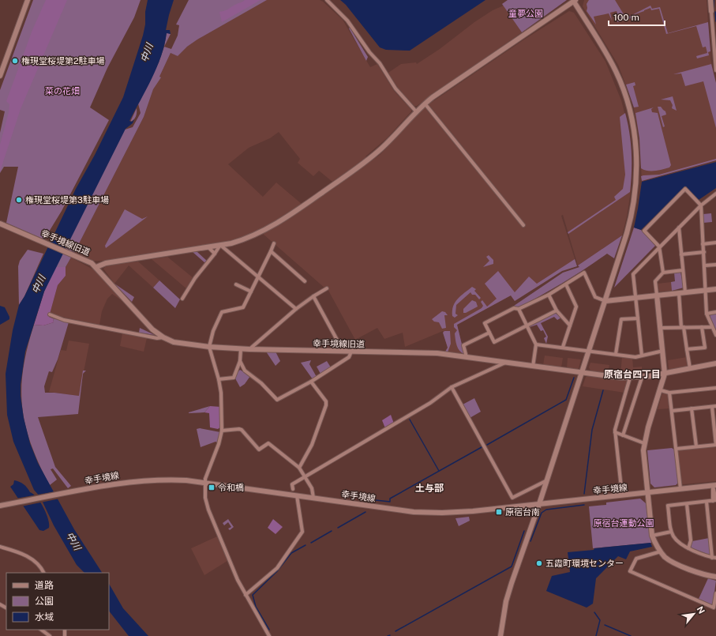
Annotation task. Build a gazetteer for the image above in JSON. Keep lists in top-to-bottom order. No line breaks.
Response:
{"streets":{"street":["幸手境線旧道","幸手境線"]},"districts":["原宿台四丁目","土与部"],"water":["中川"],"parks":["童夢公園","菜の花畑","原宿台運動公園"],"places":{"other":["権現堂桜堤第2駐車場","権現堂桜堤第3駐車場","五霞町環境センター"],"transit":["令和橋","原宿台南"]},"legend":["道路","公園","水域"],"scale_bar":"100 m","north":"top right"}
